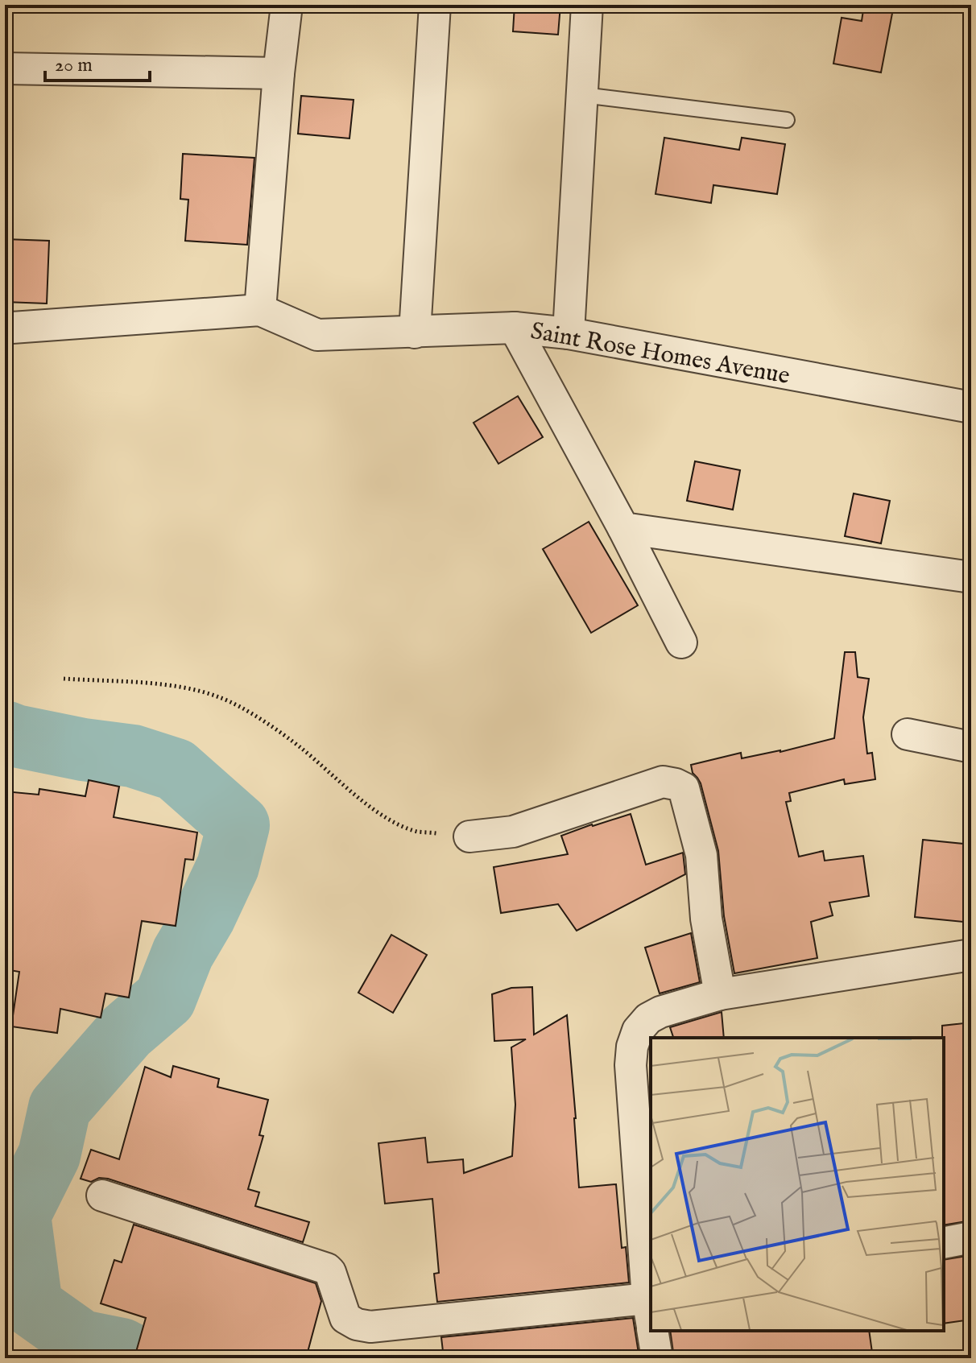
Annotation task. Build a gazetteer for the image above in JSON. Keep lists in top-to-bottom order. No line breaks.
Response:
{"streets":{"street":["Saint Rose Homes Avenue"]},"scale_bar":"20 m"}
